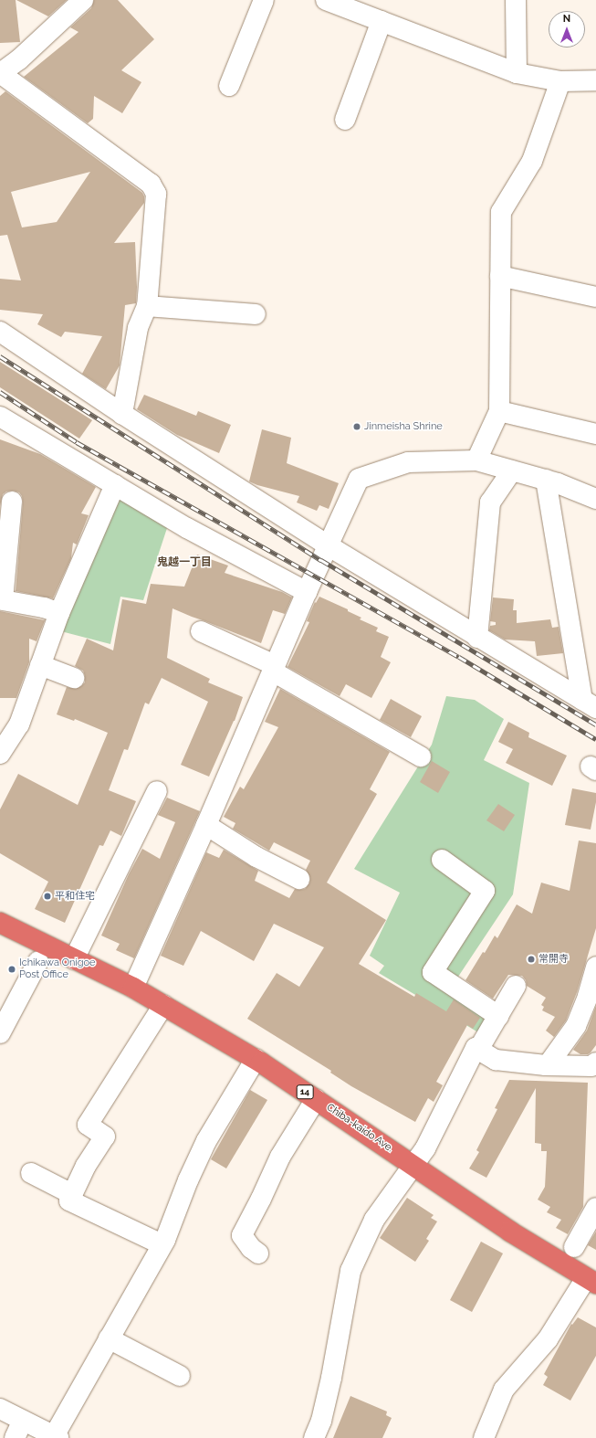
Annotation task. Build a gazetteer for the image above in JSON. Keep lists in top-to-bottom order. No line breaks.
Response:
{"streets":{"highway":["14","Chiba-kaido Ave."]},"districts":["鬼越一丁目"],"places":["Jinmeisha Shrine","平和住宅","常開寺","Ichikawa Onigoe Post Office"],"north":"top"}
